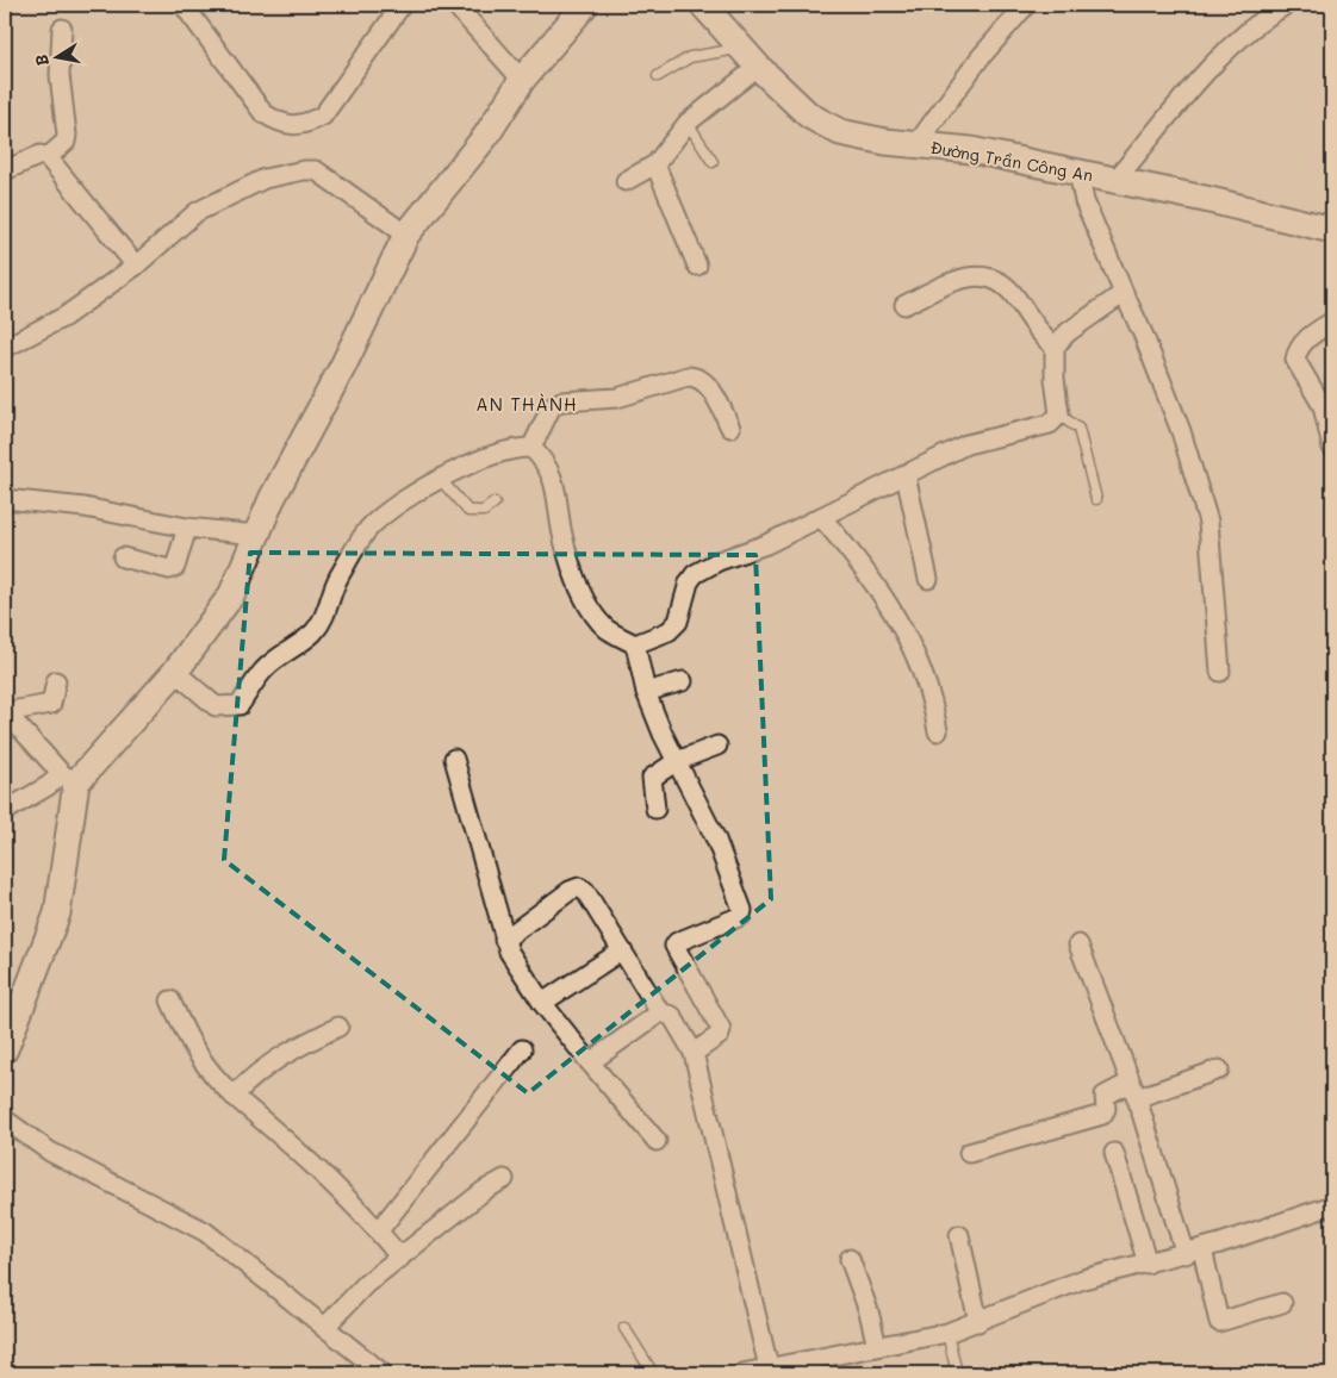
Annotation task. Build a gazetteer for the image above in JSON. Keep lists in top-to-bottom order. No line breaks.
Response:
{"streets":{"street":["Đường Trần Công An"]},"districts":["AN THÀNH"],"north":"left"}
